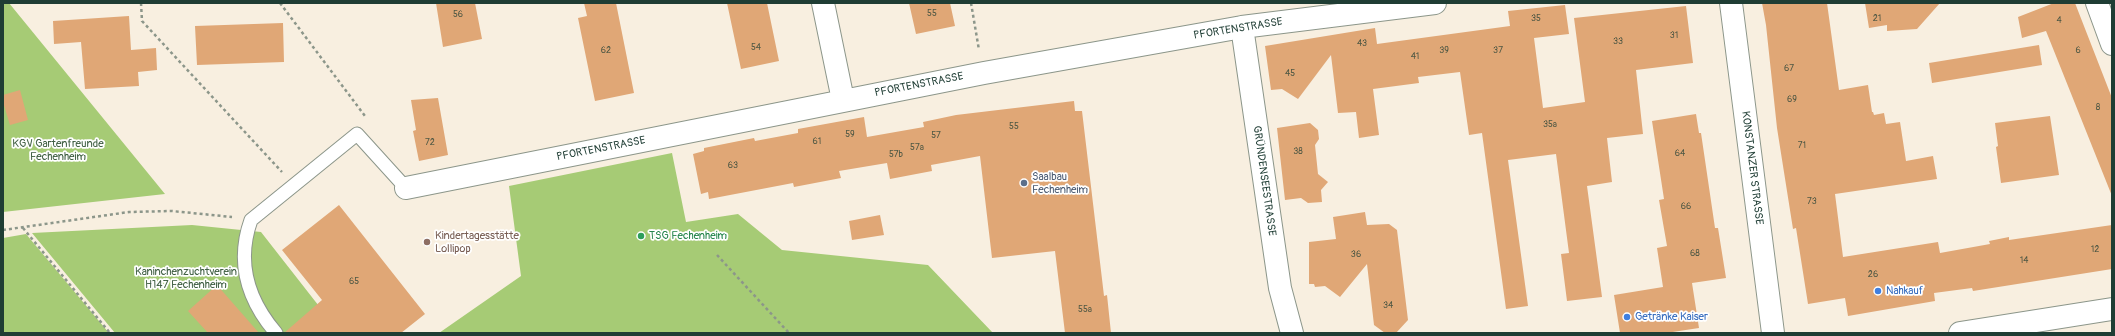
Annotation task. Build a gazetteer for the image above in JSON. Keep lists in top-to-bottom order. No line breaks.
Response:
{"streets":{"street":["PFORTENSTRASSE","KONSTANZER STRASSE","GRÜNDENSEESTRASSE"]},"crossings":[["PFORTENSTRASSE","GRÜNDENSEESTRASSE"]],"parks":["KGV Gartenfreunde Fechenheim","Kaninchenzuchtverein H147 Fechenheim"],"places":["Saalbau Fechenheim","TSG Fechenheim","Kindertagesstätte Lollipop","Nahkauf","Getränke Kaiser"],"house_numbers":["55","56","35","21","4","31","33","43","54","62","39","37","6","41","67","45","69","8","35a","55","59","57","61","72","71","57a","38","64","57b","63","73","66","12","68","36","14","26","65","34","55a"]}
